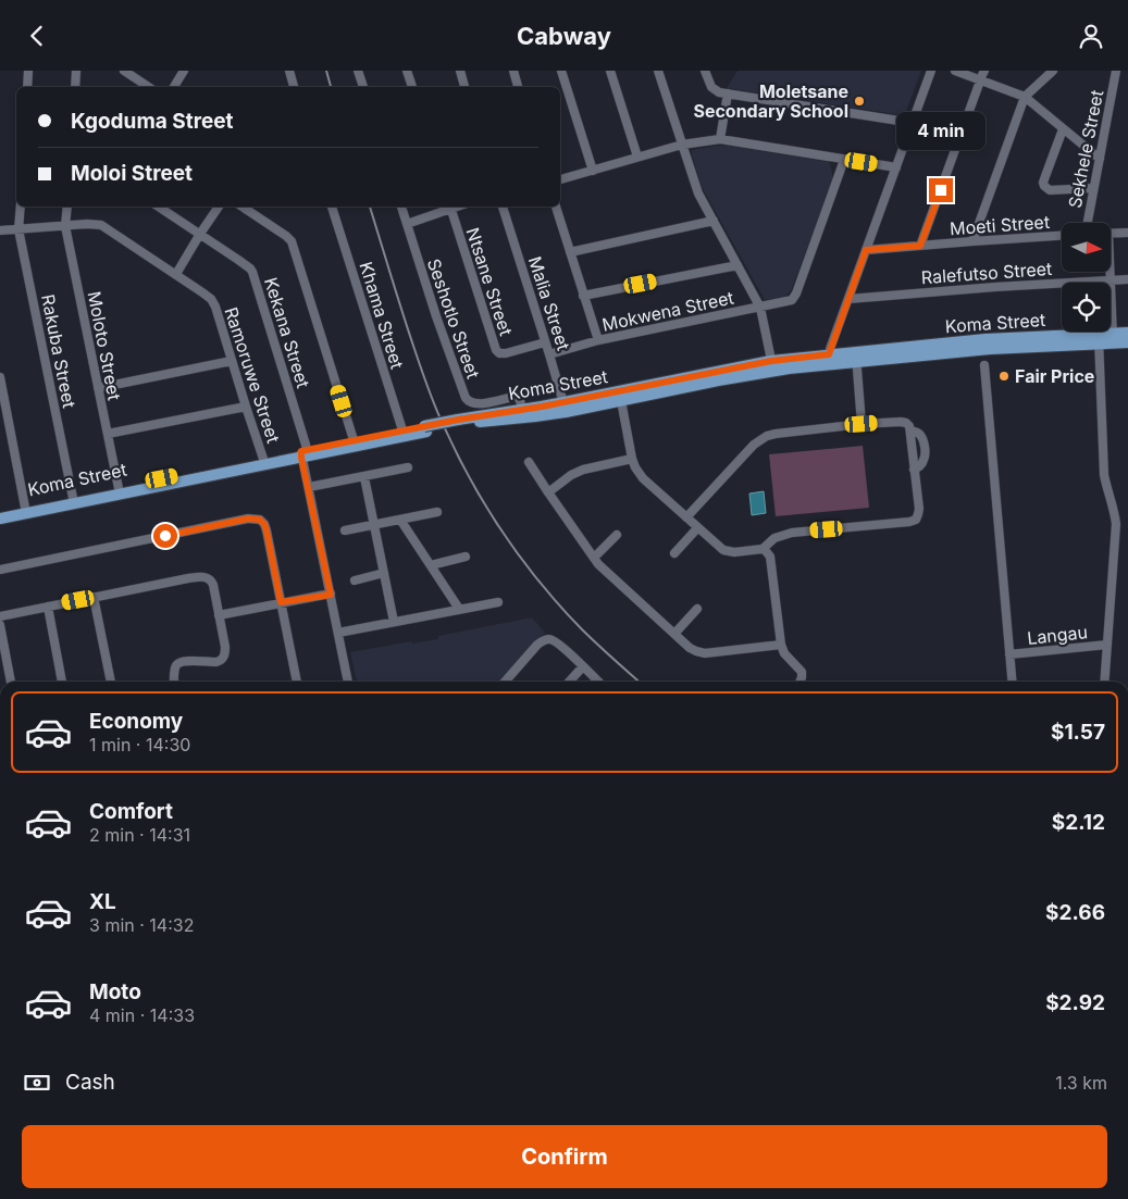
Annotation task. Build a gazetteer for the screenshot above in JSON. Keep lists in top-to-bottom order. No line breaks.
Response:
{"streets":{"main road":["Koma Street"],"street":["Sekhele Street","Moeti Street","Ralefutso Street","Ntsane Street","Malia Street","Mokwena Street","Khama Street","Seshotlo Street","Kekana Street","Moloto Street","Rakuba Street","Ramoruwe Street","Langau"]},"crossings":[["Ntsane Street","Malia Street"],["Malia Street","Mokwena Street"],["Malia Street","Koma Street"],["Khama Street","Koma Street"],["Seshotlo Street","Koma Street"],["Koma Street","Kekana Street"],["Koma Street","Moloto Street"],["Koma Street","Rakuba Street"],["Koma Street","Ramoruwe Street"],["Moloto Street","Ramoruwe Street"],["Rakuba Street","Ramoruwe Street"]],"places":["Moletsane Secondary School","Fair Price"],"north":"right","page":{"header":"Cabway","banner":["Kgoduma Street","Moloi Street"],"bubble":"4 min","list":[{"name":"Economy","note":"1 min · 14:30","value":"$1.57"},{"name":"Comfort","note":"2 min · 14:31","value":"$2.12"},{"name":"XL","note":"3 min · 14:32","value":"$2.66"},{"name":"Moto","note":"4 min · 14:33","value":"$2.92"}],"pay":["Cash","1.3 km"],"buttons":"Confirm"}}
